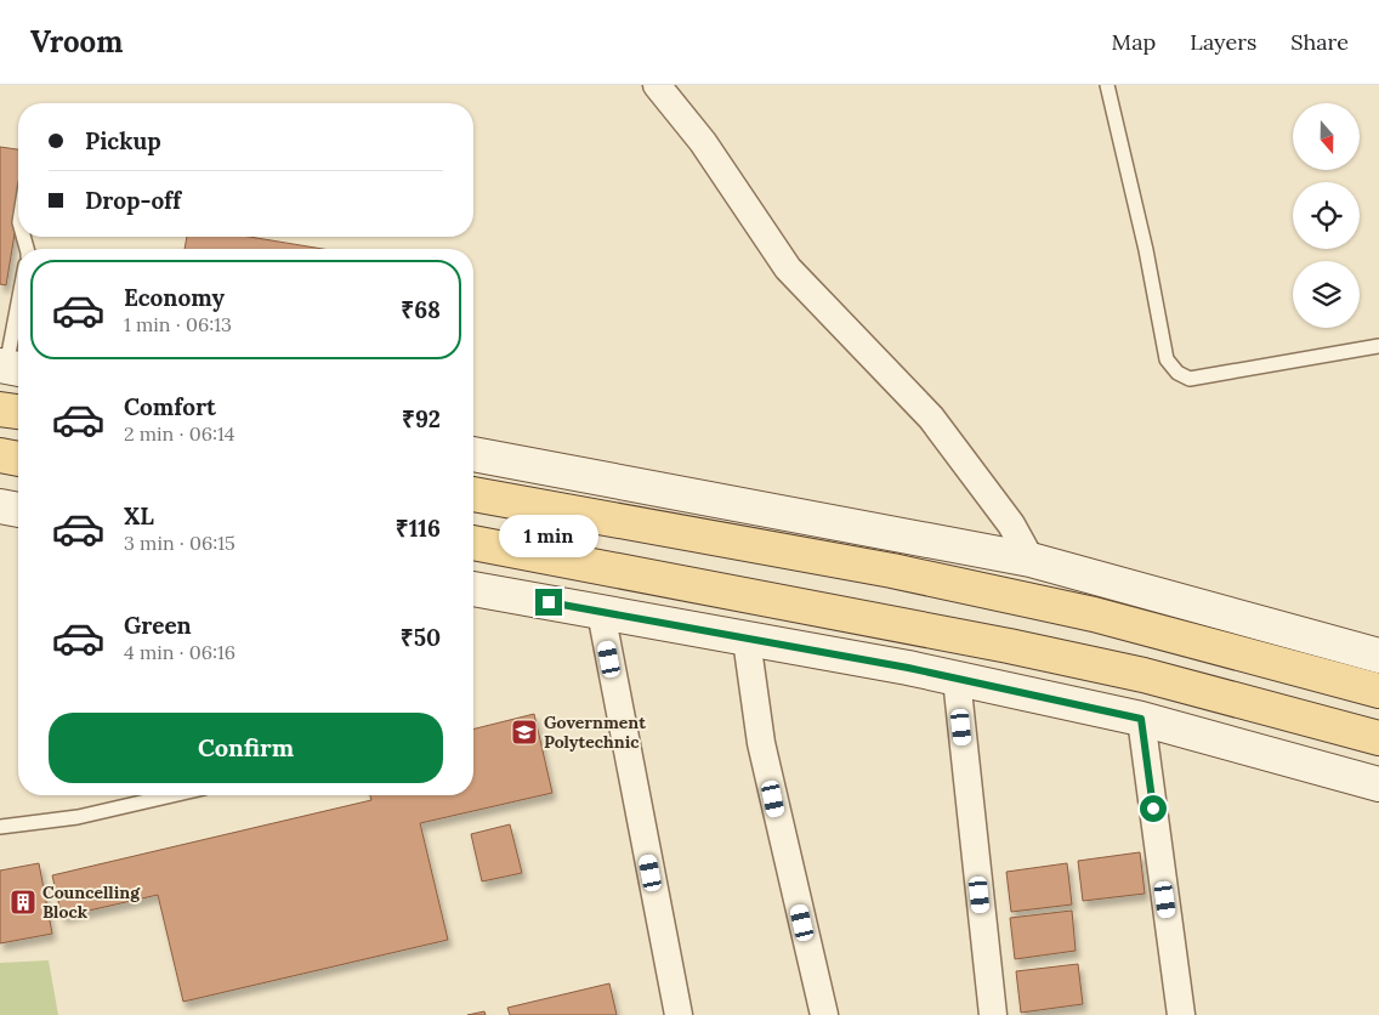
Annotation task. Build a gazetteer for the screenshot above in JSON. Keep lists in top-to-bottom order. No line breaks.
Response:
{"places":{"school or university":["Government Polytechnic"],"building":["Councelling Block"]},"north":"bottom","page":{"header":"Vroom","nav":["Map","Layers","Share"],"banner":["Pickup","Drop-off"],"list":[{"name":"Economy","note":"1 min · 06:13","value":"₹68"},{"name":"Comfort","note":"2 min · 06:14","value":"₹92"},{"name":"XL","note":"3 min · 06:15","value":"₹116"},{"name":"Green","note":"4 min · 06:16","value":"₹50"}],"bubble":"1 min","buttons":"Confirm"}}
